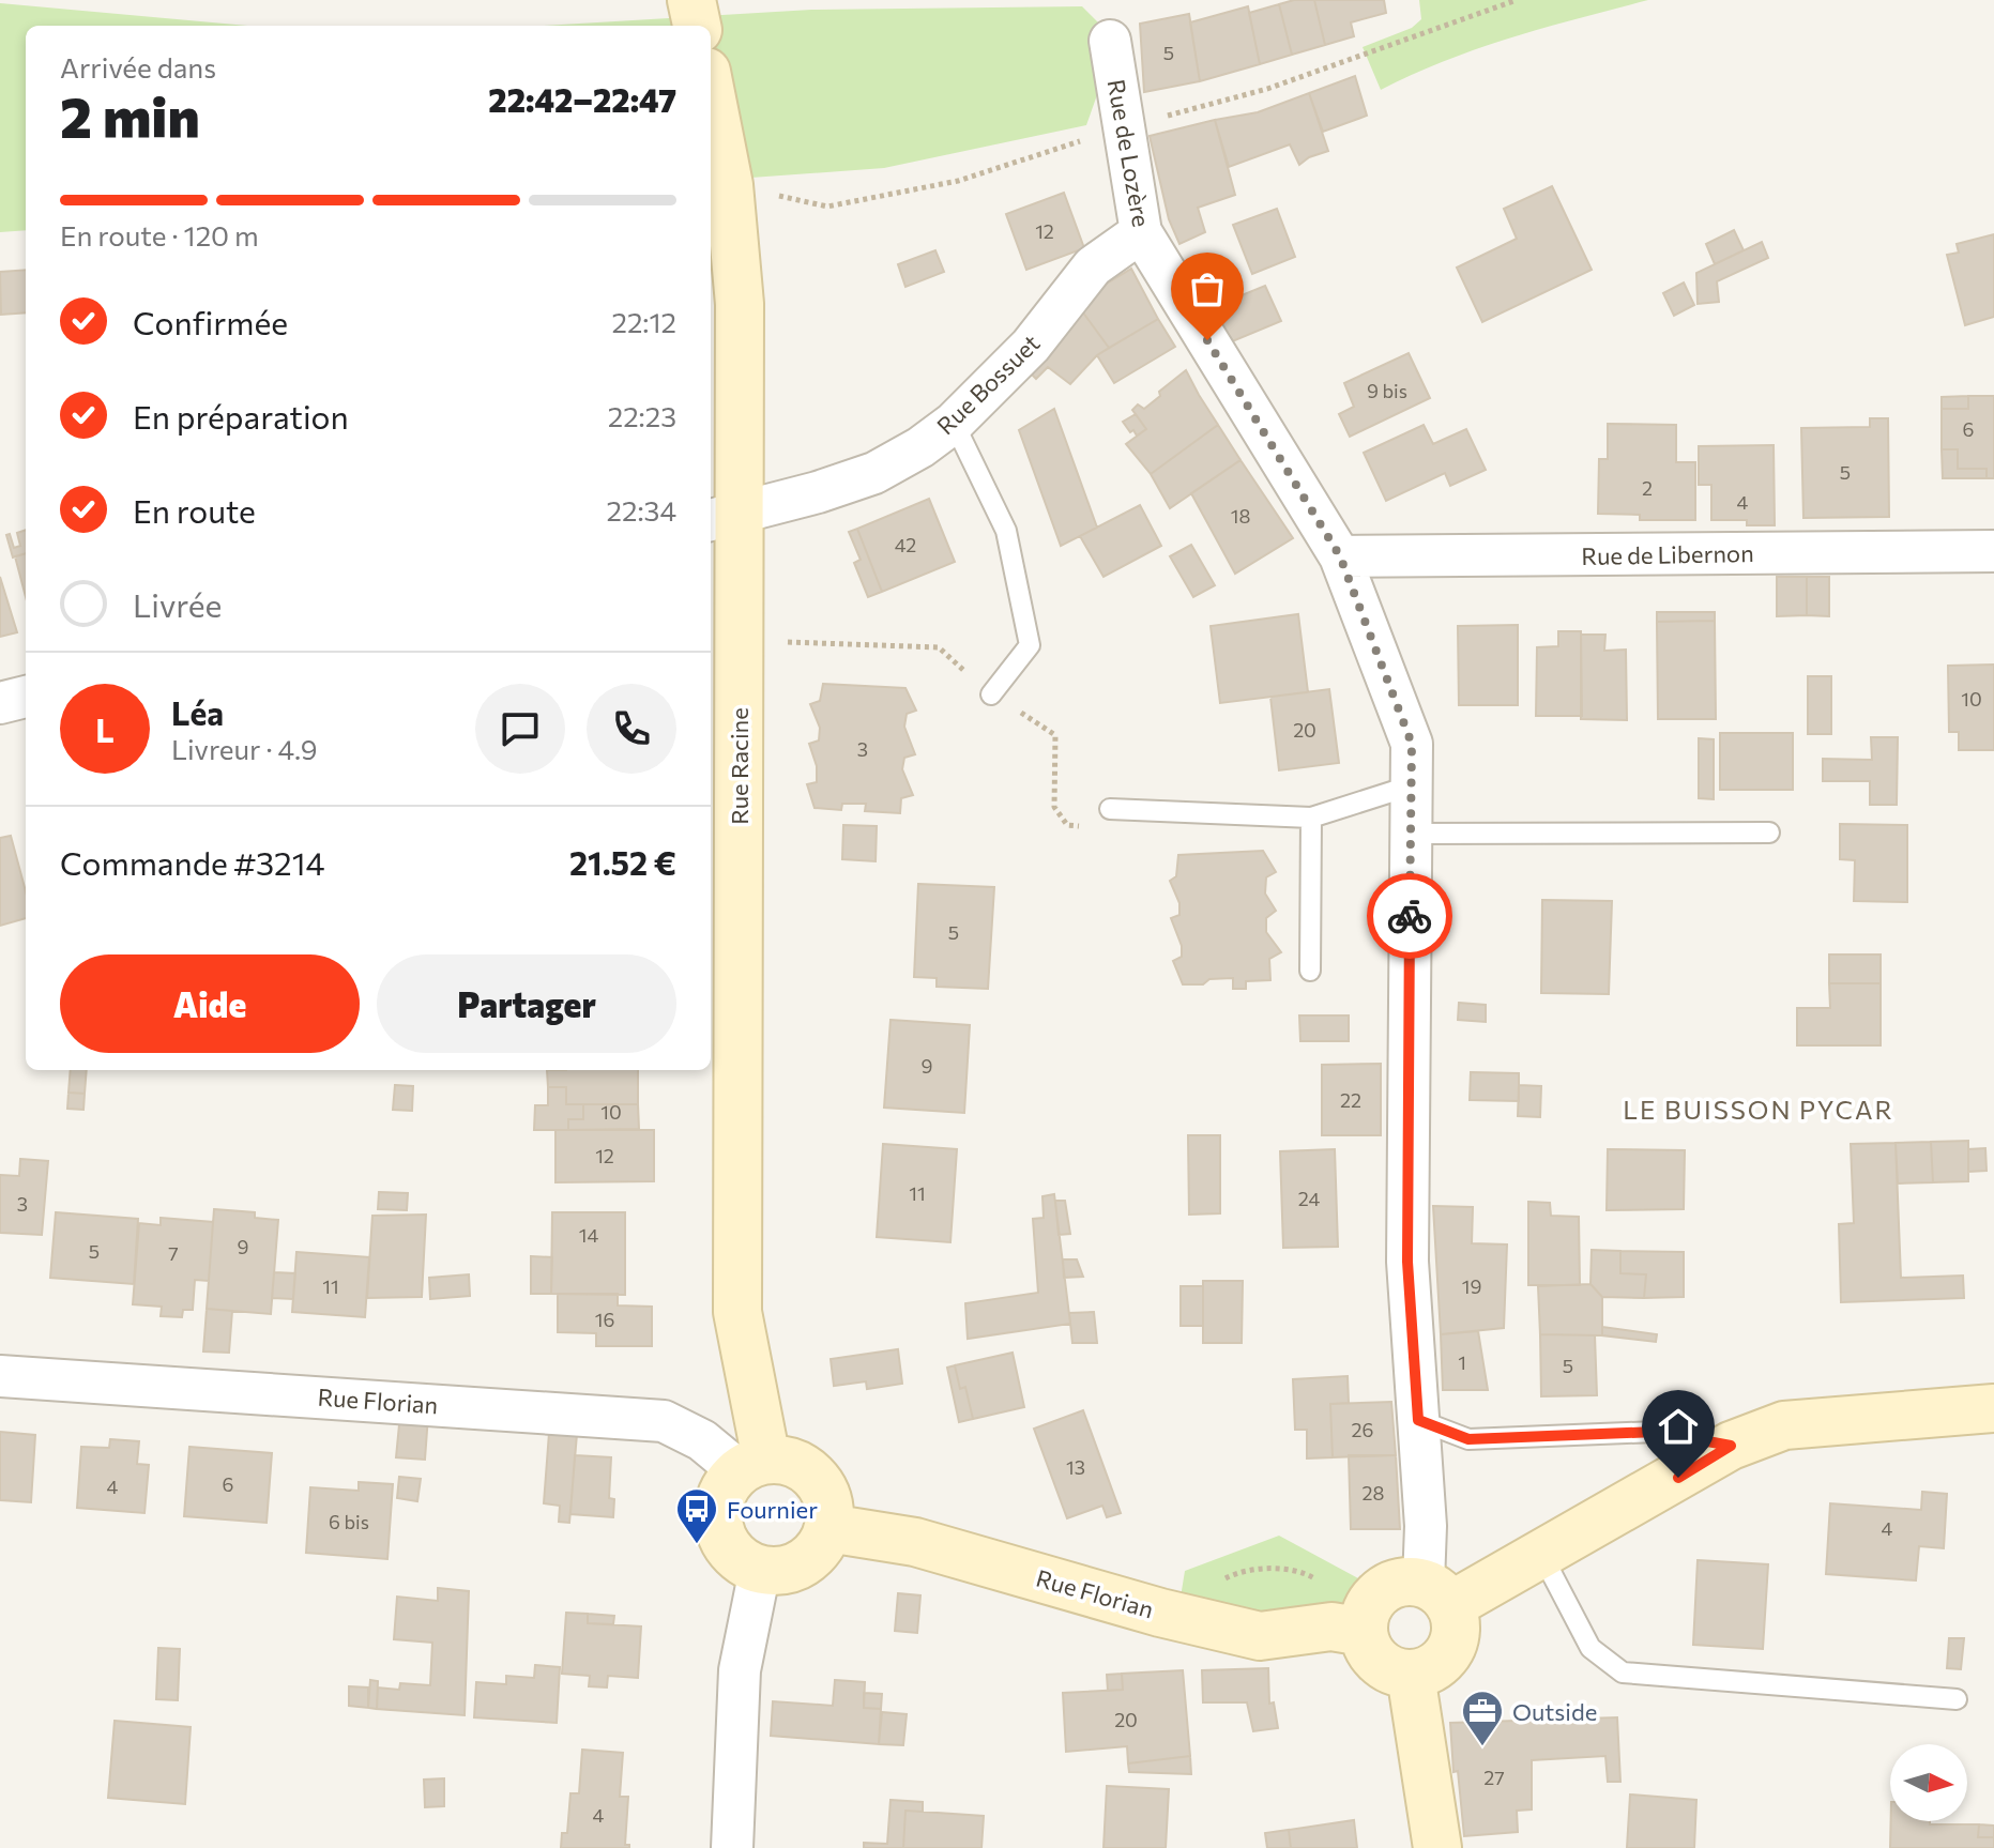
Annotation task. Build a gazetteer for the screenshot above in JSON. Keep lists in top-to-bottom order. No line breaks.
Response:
{"streets":{"street":["Rue de Lozère","Rue Bossuet","Rue de Libernon","Rue Racine","Rue Florian"]},"crossings":[["Rue de Lozère","Rue Bossuet"],["Rue de Lozère","Rue de Libernon"],["Rue de Lozère","Rue Florian"],["Rue Bossuet","Rue Racine"],["Rue Racine","Rue Florian"]],"districts":["LE BUISSON PYCAR"],"places":{"bus stop":["Fournier"],"office":["Outside"]},"house_numbers":["5","12","9 bis","6","5","2","4","18","42","10","20","3","5","9","22","10","12","11","24","3","14","9","5","7","11","19","16","1","5","26","13","6","4","28","6 bis","4","20","27","4"],"north":"right","page":{"heading":["2 min","Arrivée dans","22:42–22:47"],"panel":["Léa","Livreur · 4.9","Commande #3214","21.52 €"],"bar":"En route · 120 m","list":[["Confirmée","22:12"],["En préparation","22:23"],["En route","22:34"],"Livrée"],"round":"L","buttons":["Aide","Partager"]}}
